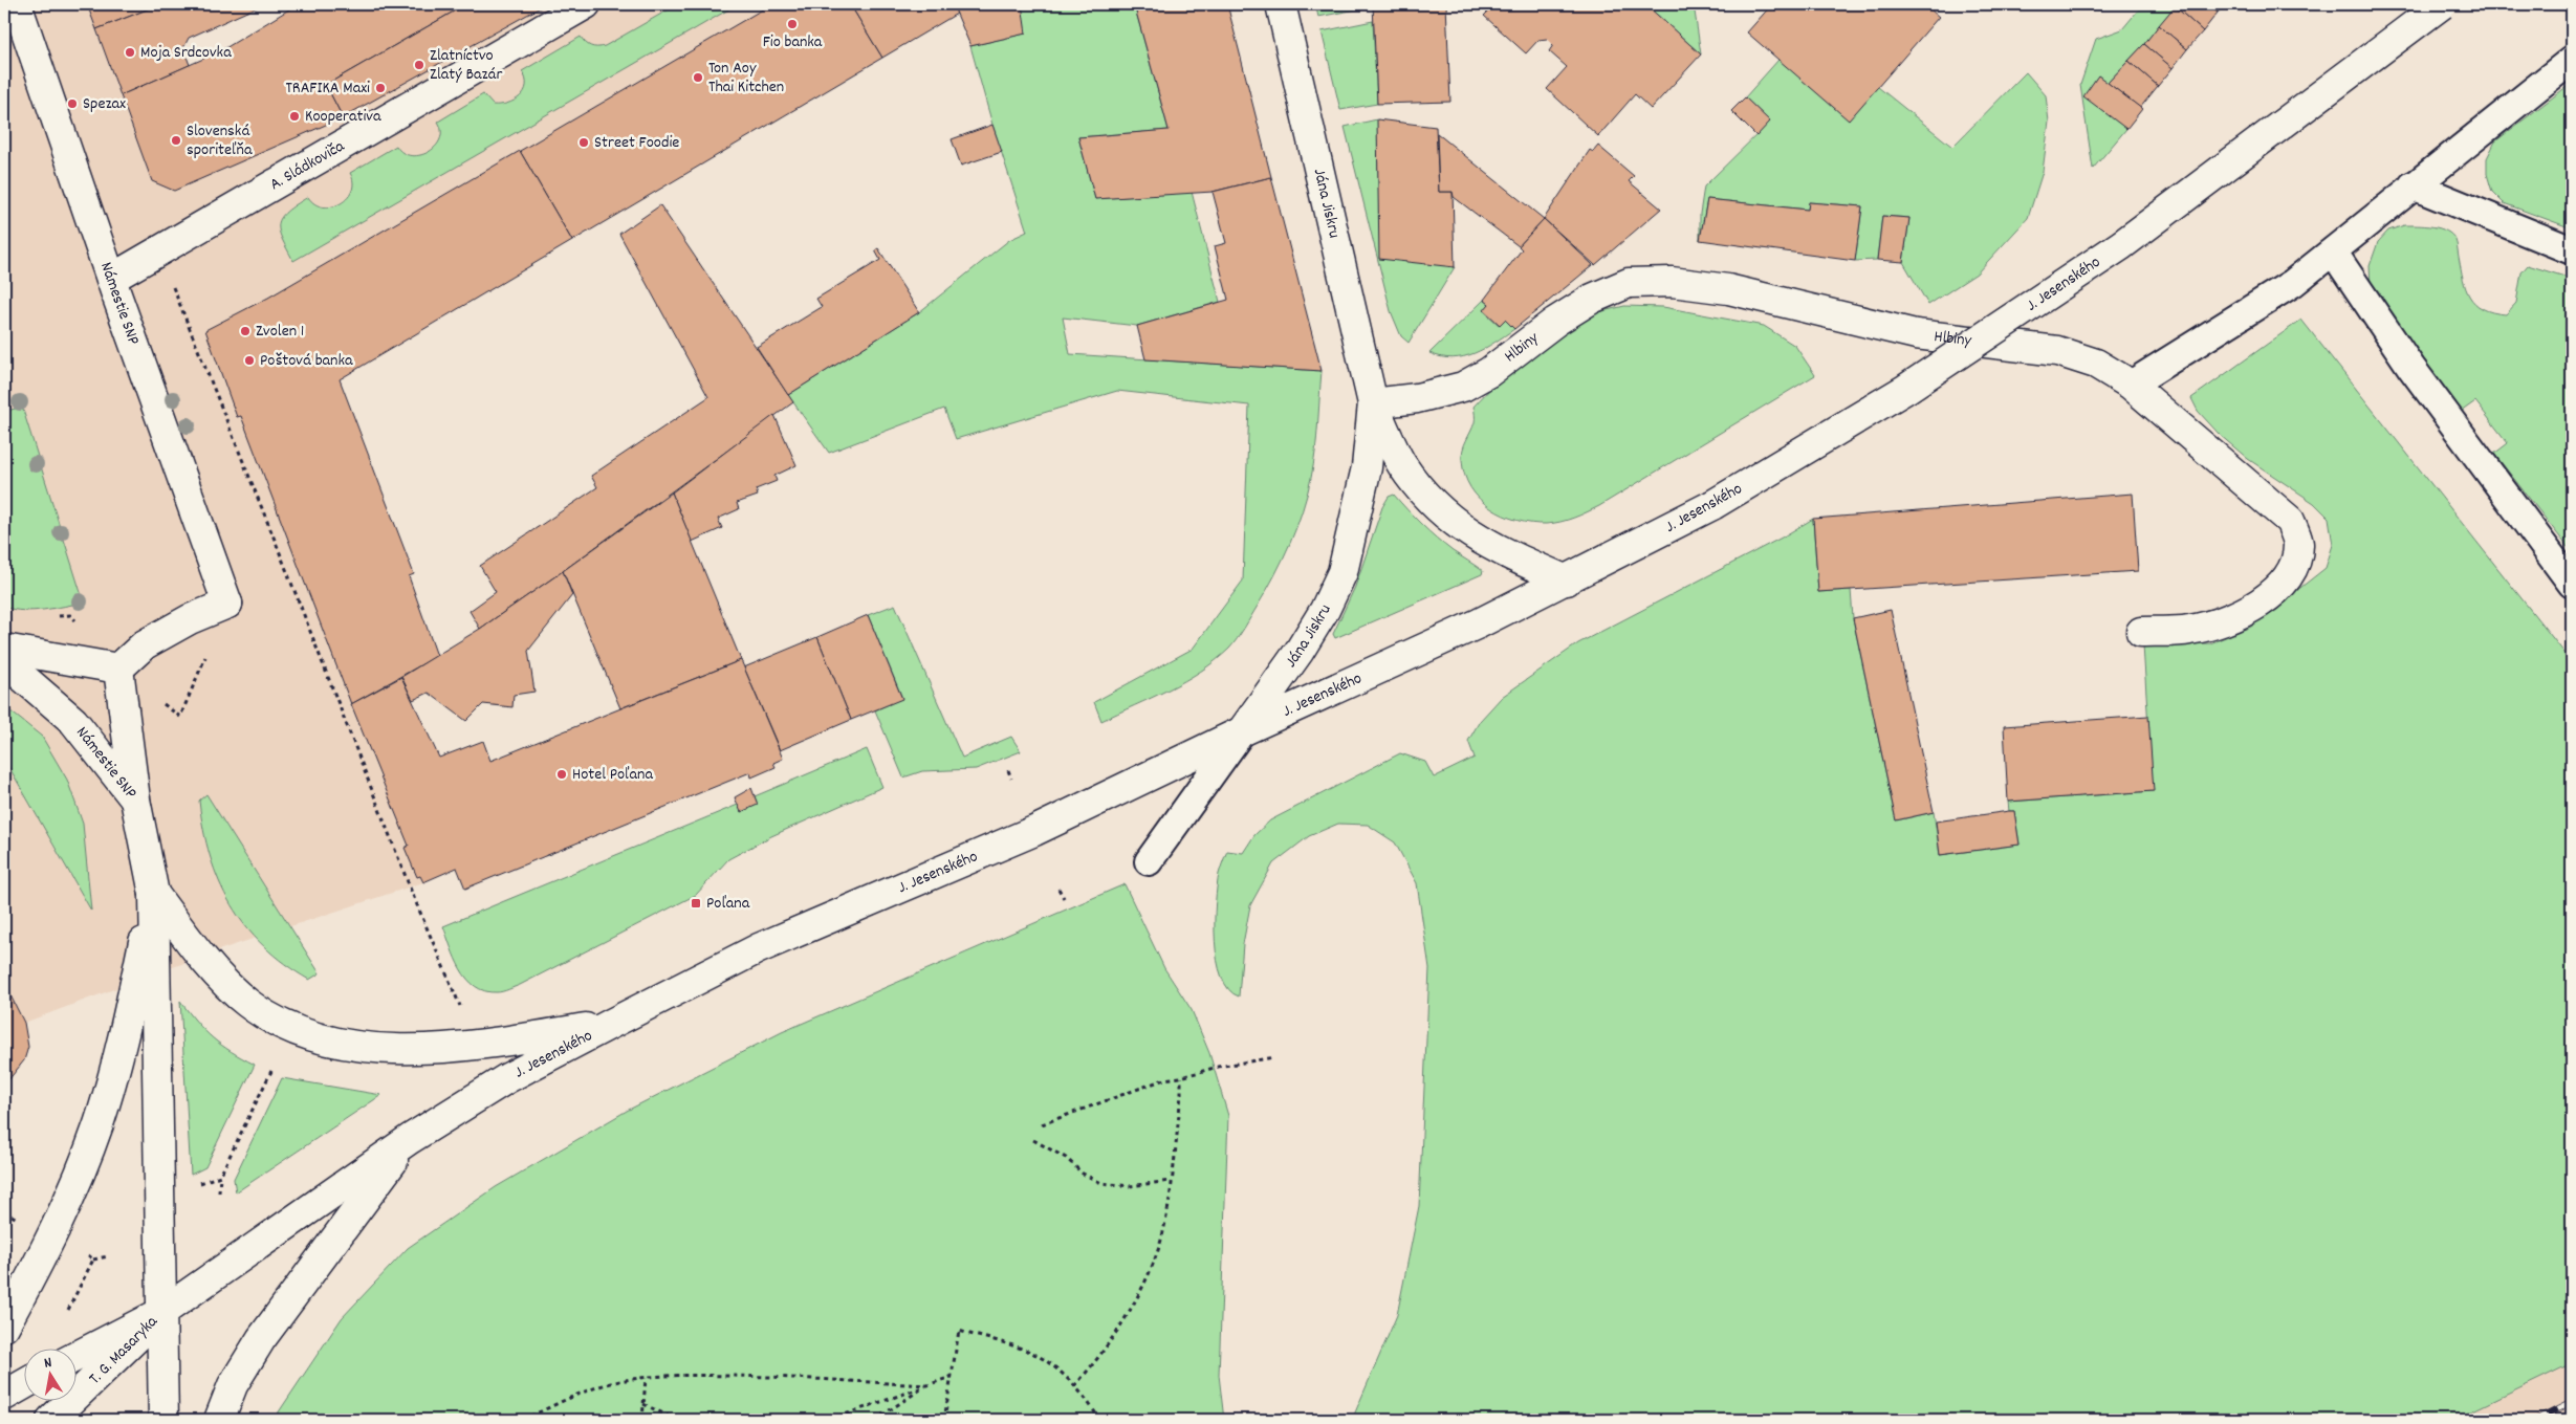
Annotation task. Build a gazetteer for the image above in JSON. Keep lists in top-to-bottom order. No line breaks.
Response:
{"streets":{"street":["A. Sládkoviča","Jána Jiskru","J. Jesenského","Námestie SNP","Hlbiny","T. G. Masaryka"]},"crossings":[["A. Sládkoviča","Námestie SNP"],["Jána Jiskru","J. Jesenského"],["Jána Jiskru","Hlbiny"],["J. Jesenského","T. G. Masaryka"]],"places":{"other":["Fio banka","Moja Srdcovka","Zlatníctvo Zlatý Bazár","Ton Aoy Thai Kitchen","TRAFIKA Maxi","Spezax","Kooperativa","Slovenská sporiteľňa","Street Foodie","Zvolen 1","Poštová banka","Hotel Poľana"],"transit":["Poľana"]},"north":"top"}
